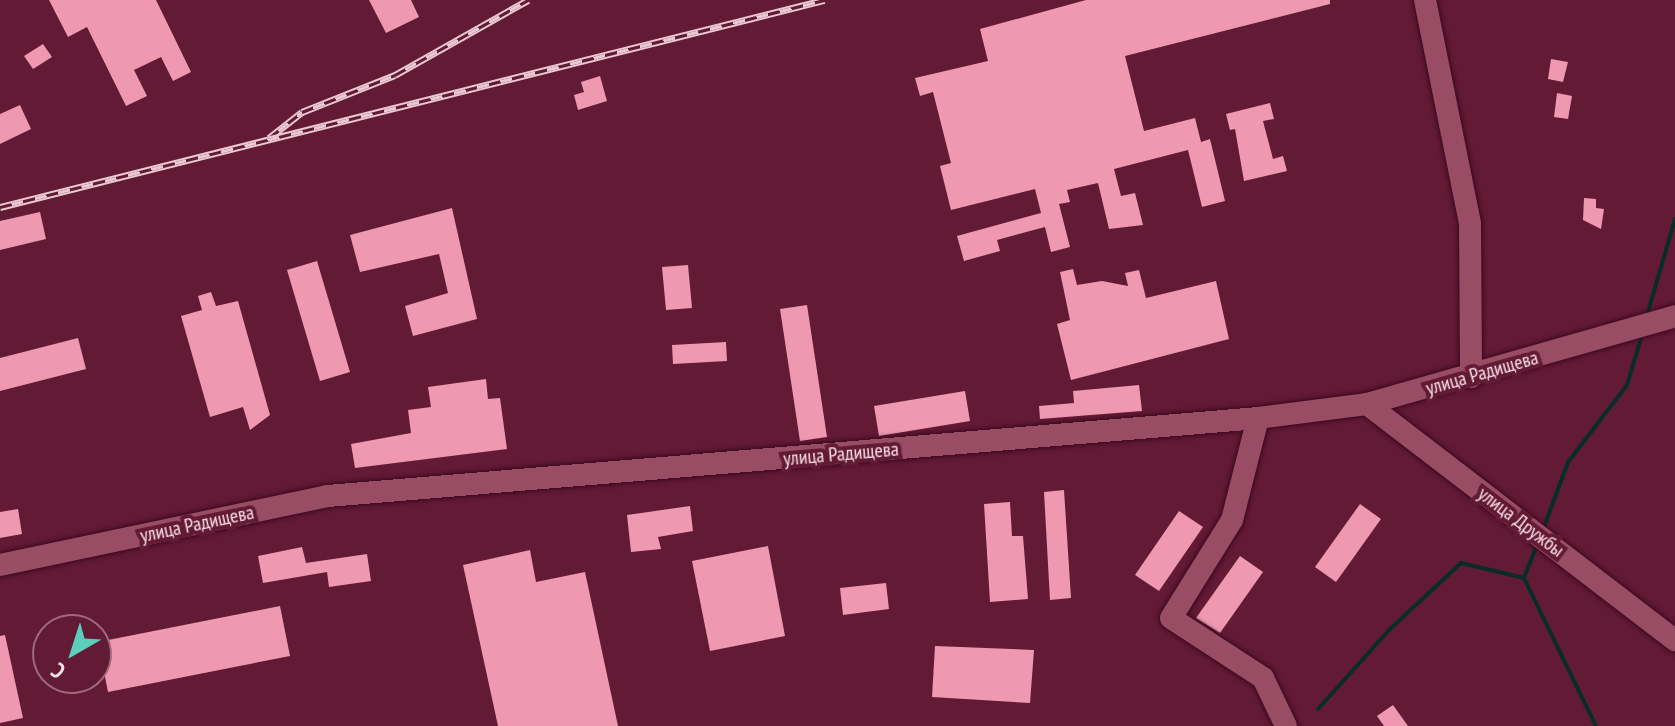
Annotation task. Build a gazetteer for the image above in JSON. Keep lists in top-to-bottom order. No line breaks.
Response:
{"streets":{"street":["улица Радищева","улица Дружбы"]},"crossings":[["улица Радищева","улица Дружбы"]],"north":"bottom left"}
